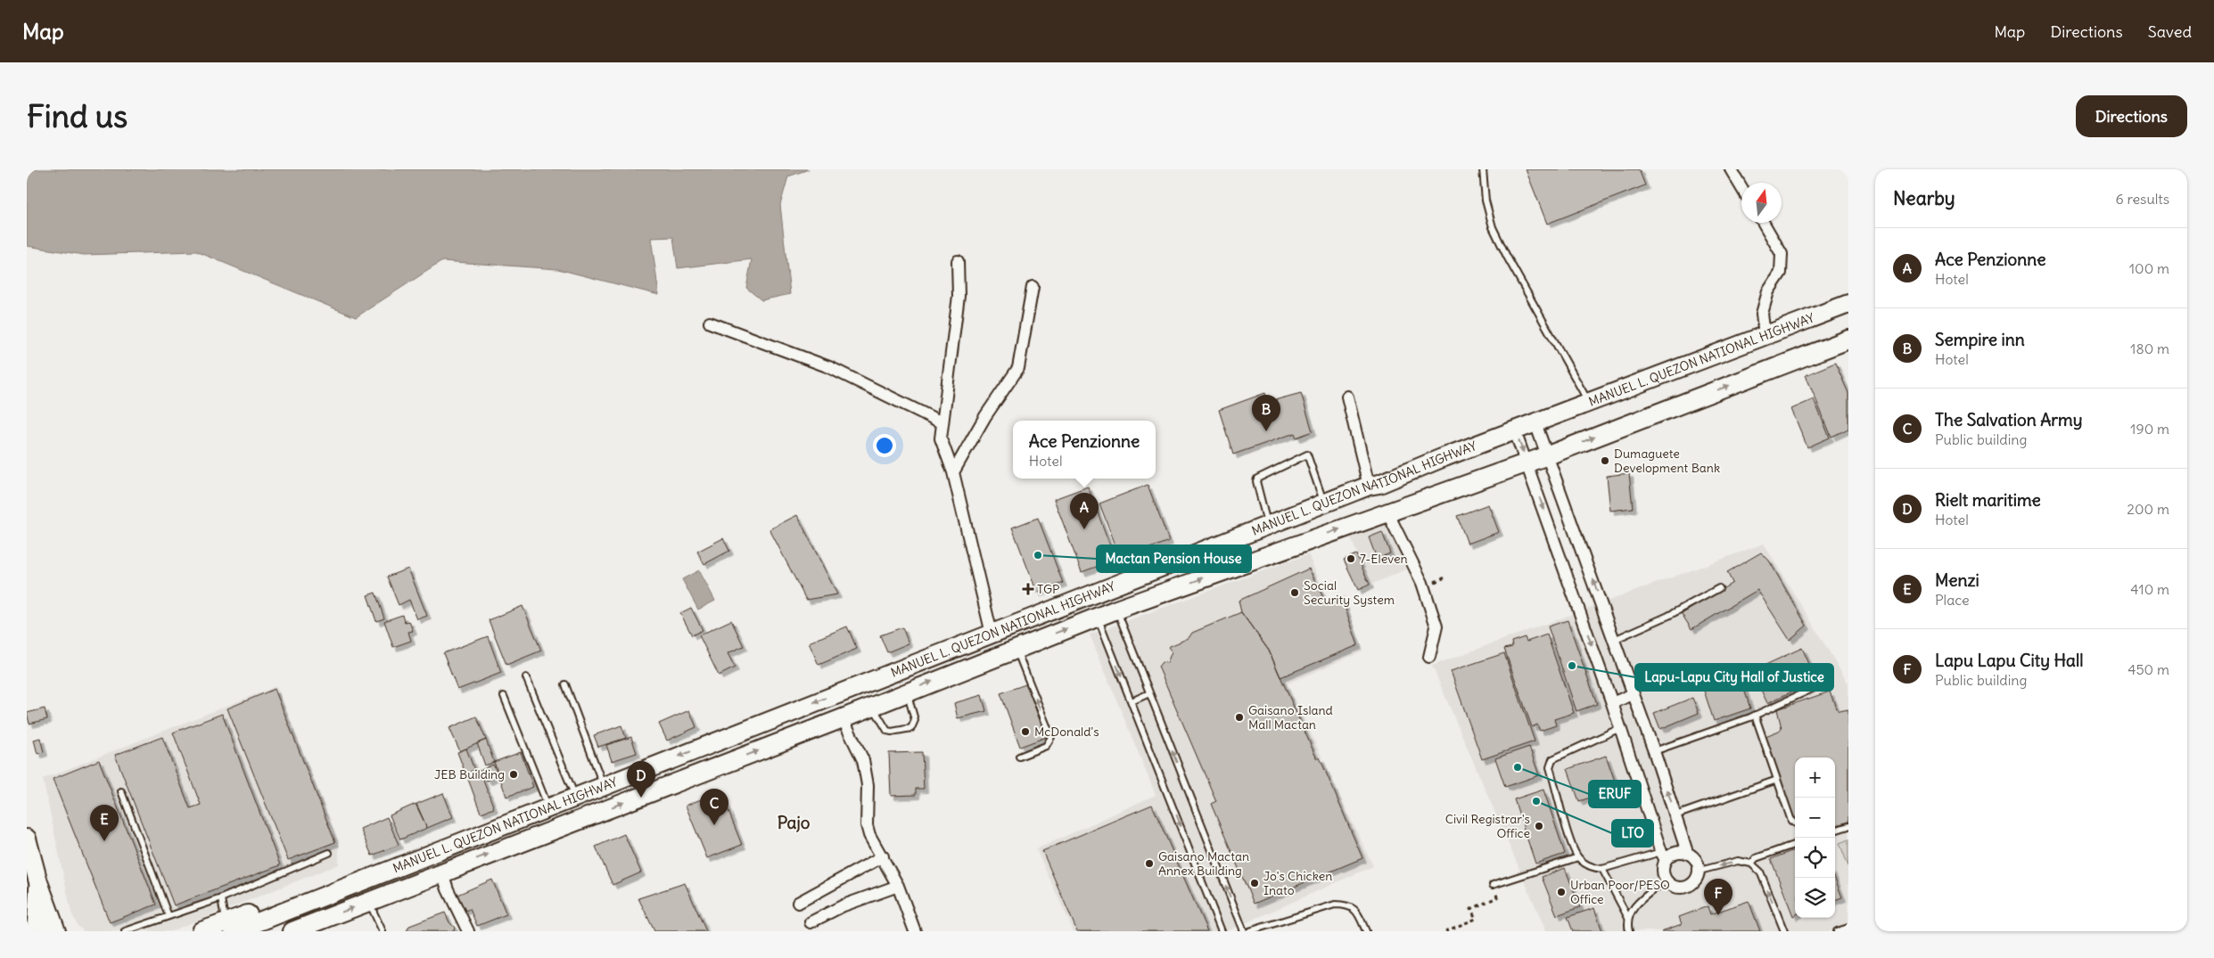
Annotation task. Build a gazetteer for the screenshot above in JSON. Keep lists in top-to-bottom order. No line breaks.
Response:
{"streets":{"main road":["MANUEL L. QUEZON NATIONAL HIGHWAY"]},"districts":["Pajo"],"places":{"other":["Dumaguete Development Bank","Mactan Pension House","7-Eleven","Social Security System","Lapu-Lapu City Hall of Justice","Gaisano Island Mall Mactan","McDonald's","ERUF","JEB Building","LTO","Civil Registrar's Office","Gaisano Mactan Annex Building","Jo's Chicken Inato","Urban Poor/PESO Office"],"health":["TGP"]},"north":"top","page":{"header":"Map","nav":["Map","Directions","Saved"],"buttons":"Directions","title":"Find us","heading":["Nearby","6 results"],"list":[{"mark":"A","name":"Ace Penzionne","note":"Hotel","value":"100 m"},{"mark":"B","name":"Sempire inn","note":"Hotel","value":"180 m"},{"mark":"C","name":"The Salvation Army","note":"Public building","value":"190 m"},{"mark":"D","name":"Rielt maritime","note":"Hotel","value":"200 m"},{"mark":"E","name":"Menzi","note":"Place","value":"410 m"},{"mark":"F","name":"Lapu Lapu City Hall","note":"Public building","value":"450 m"}],"pins":["B","A","D","C","E","F"],"popup":["Ace Penzionne","Hotel"],"map_buttons":["+","−"]}}
